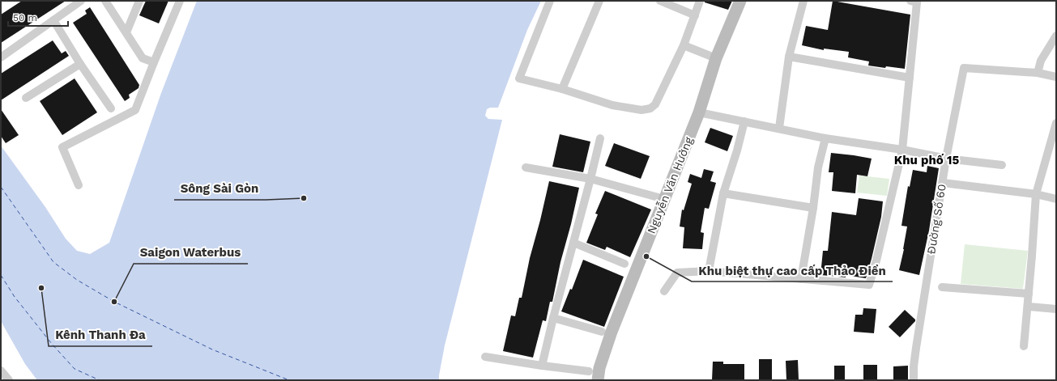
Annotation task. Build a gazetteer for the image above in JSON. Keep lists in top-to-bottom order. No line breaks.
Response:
{"streets":{"main road":["Nguyễn Văn Hưởng"],"street":["Đường Số 60"]},"districts":["Khu phố 15"],"places":["Sông Sài Gòn","Khu biệt thự cao cấp Thảo Điền","Kênh Thanh Đa","Saigon Waterbus"],"scale_bar":"50 m"}
